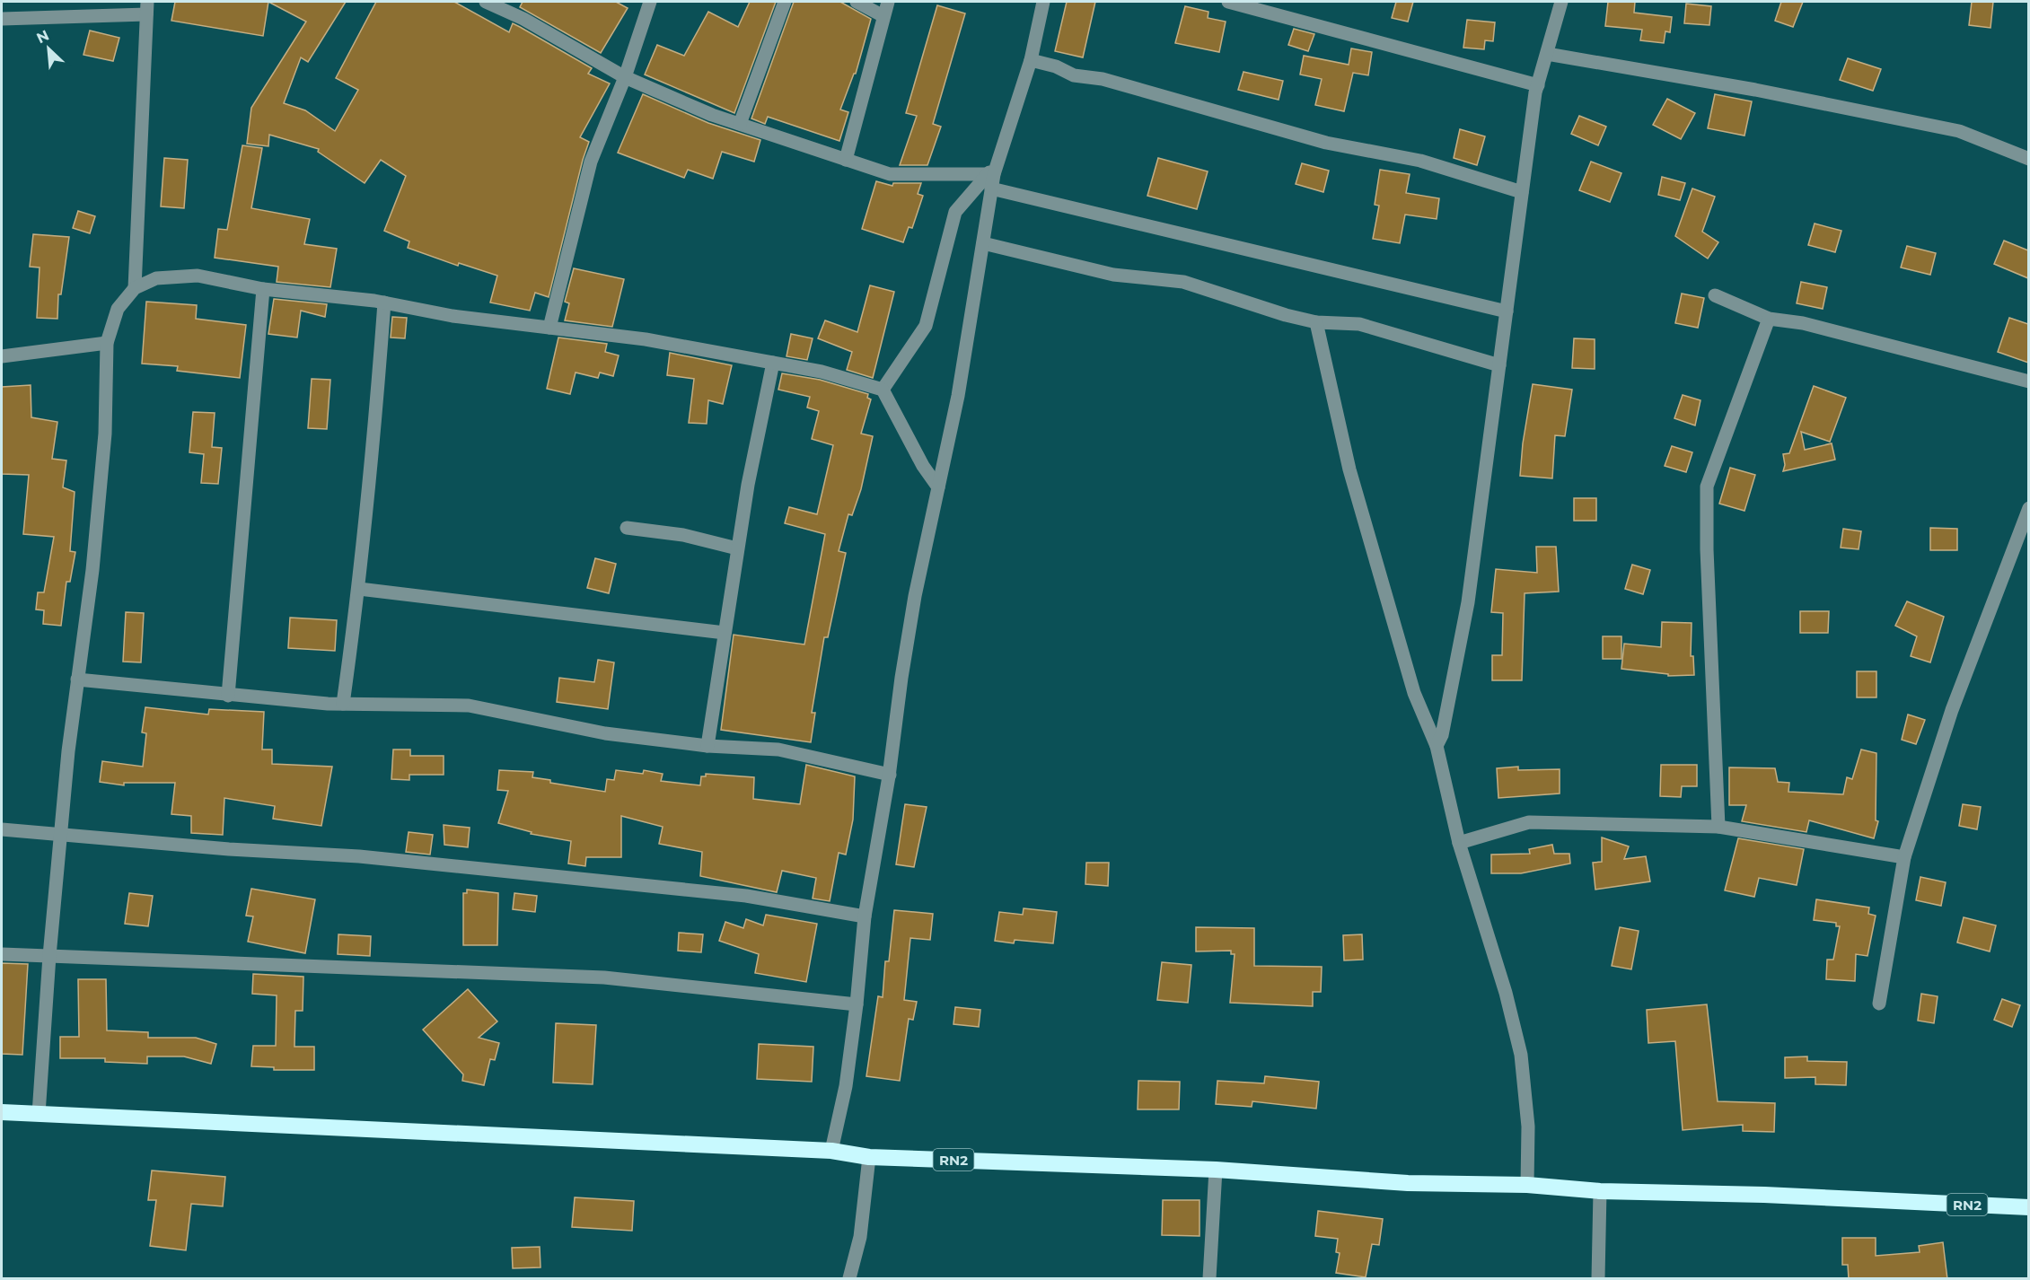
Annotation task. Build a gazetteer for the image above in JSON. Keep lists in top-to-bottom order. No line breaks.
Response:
{"streets":{"highway":["RN2"]},"north":"top left"}
